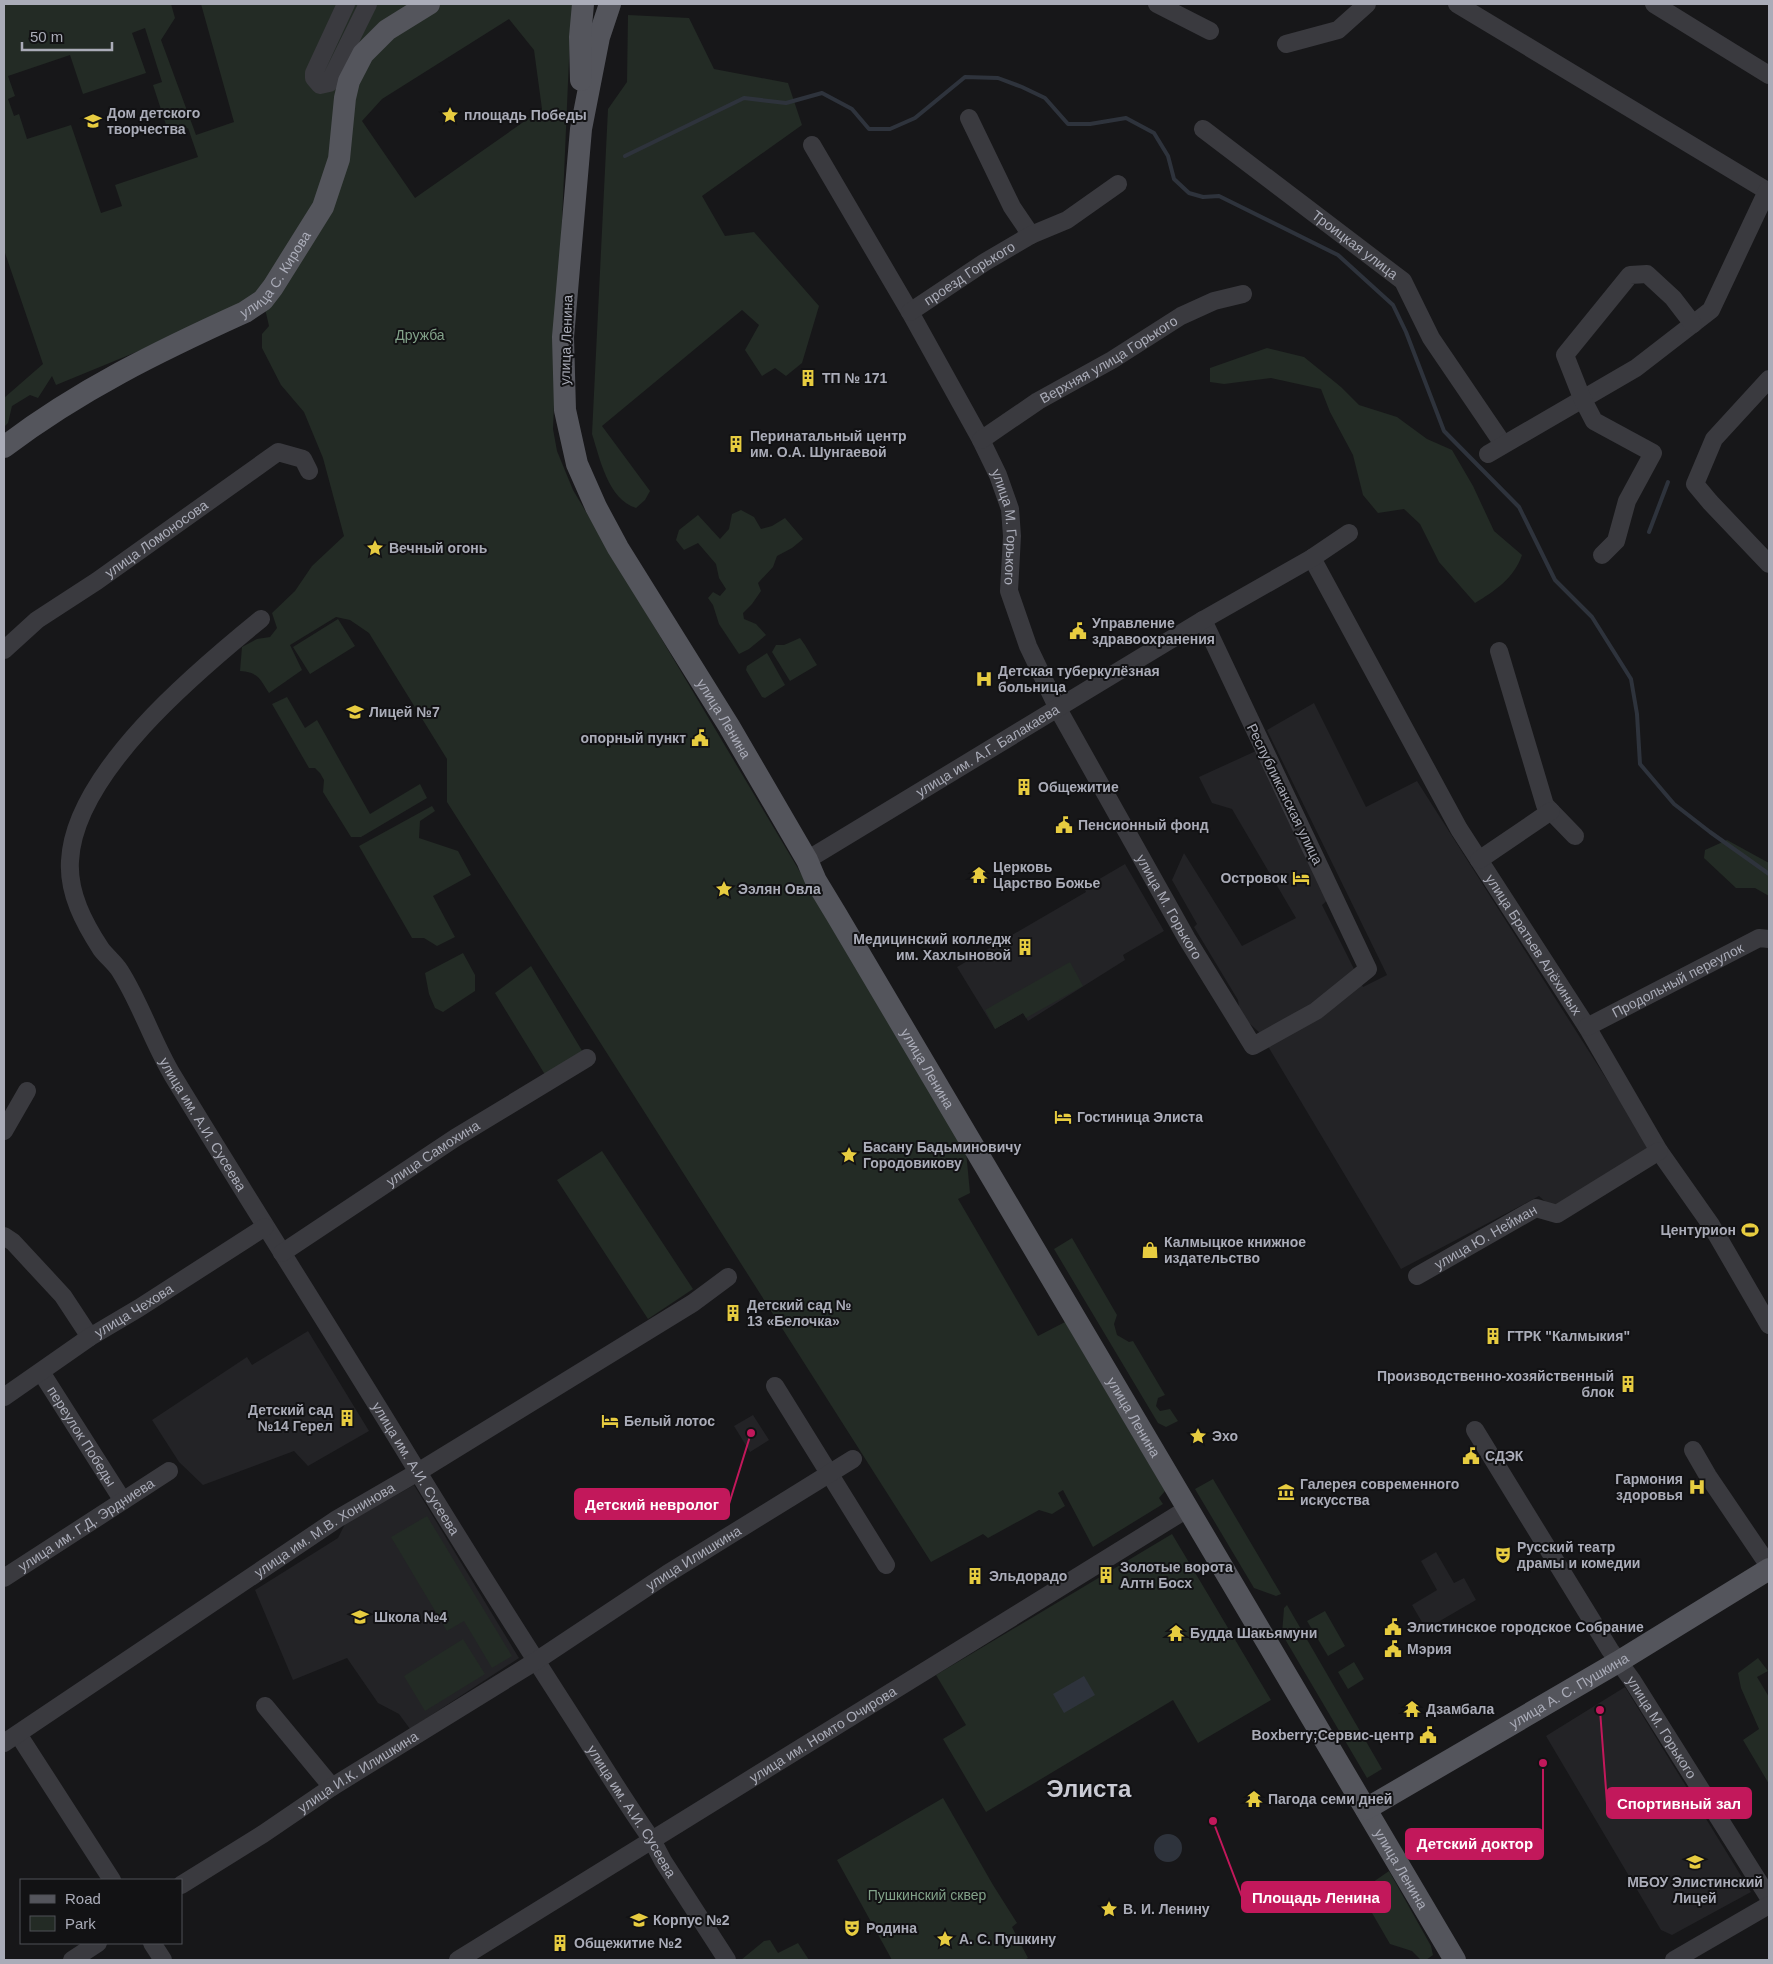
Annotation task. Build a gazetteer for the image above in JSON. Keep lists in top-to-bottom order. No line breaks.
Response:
{"streets":{"main road":["улица С. Кирова","улица Ленина","улица А. С. Пушкина"],"street":["Троицкая улица","проезд Горького","Верхняя улица Горького","улица М. Горького","улица Ломоносова","улица им. А.Г. Балакаева","Республиканская улица","улица Братьев Алёхиных","Продольный переулок","улица им. А.И. Сусеева","улица Самохина","улица Ю. Нейман","улица Чехова","переулок Победы","улица им. Г.Д. Эрдниева","улица им. М.В. Хонинова","улица Илишкина","улица им. Номто Очирова","улица И.К. Илишкина"]},"crossings":[["проезд Горького","улица М. Горького"],["улица Ленина","улица им. А.Г. Балакаева"],["улица Ленина","улица А. С. Пушкина"],["улица Ленина","улица им. Номто Очирова"],["Верхняя улица Горького","улица М. Горького"],["улица М. Горького","улица им. А.Г. Балакаева"],["улица М. Горького","Республиканская улица"],["улица М. Горького","улица А. С. Пушкина"],["улица им. А.Г. Балакаева","Республиканская улица"],["улица им. А.Г. Балакаева","улица Братьев Алёхиных"],["улица Братьев Алёхиных","Продольный переулок"],["улица Братьев Алёхиных","улица Ю. Нейман"],["улица им. А.И. Сусеева","улица Самохина"],["улица им. А.И. Сусеева","улица Чехова"],["улица им. А.И. Сусеева","улица им. М.В. Хонинова"],["улица им. А.И. Сусеева","улица Илишкина"],["улица им. А.И. Сусеева","улица им. Номто Очирова"],["улица им. А.И. Сусеева","улица И.К. Илишкина"],["улица Чехова","переулок Победы"],["переулок Победы","улица им. Г.Д. Эрдниева"],["улица Илишкина","улица И.К. Илишкина"]],"districts":["Элиста"],"parks":["Дружба","Пушкинский сквер"],"places":{"place":["площадь Победы","Вечный огонь","Ээлян Овла","Басану Бадьминовичу Городовикову","Эхо","В. И. Ленину","А. С. Пушкину"],"school or university":["Дом детского творчества","Лицей №7","Школа №4","МБОУ Элистинский Лицей","Корпус №2"],"building":["ТП № 171","Перинатальный центр им. О.А. Шунгаевой","Общежитие","Медицинский колледж им. Хахлыновой","Детский сад № 13 «Белочка»","ГТРК \"Калмыкия\"","Производственно-хозяйственный блок","Детский сад №14 Герел","Золотые ворота Алтн Босх","Эльдорадо","Общежитие №2"],"public building":["Управление здравоохранения","опорный пункт","Пенсионный фонд","СДЭК","Элистинское городское Собрание","Мэрия","Boxberry;Сервис-центр"],"hospital":["Детская туберкулёзная больница","Гармония здоровья"],"temple":["Церковь Царство Божье","Будда Шакьямуни","Дзамбала","Пагода семи дней"],"hotel":["Островок","Гостиница Элиста","Белый лотос"],"sports":["Центурион"],"shop":["Калмыцкое книжное издательство"],"other":["Детский невролог","Спортивный зал","Детский доктор","Площадь Ленина"],"museum":["Галерея современного искусства"],"theatre":["Русский театр драмы и комедии","Родина"]},"legend":["Road","Park"],"scale_bar":"50 m"}
